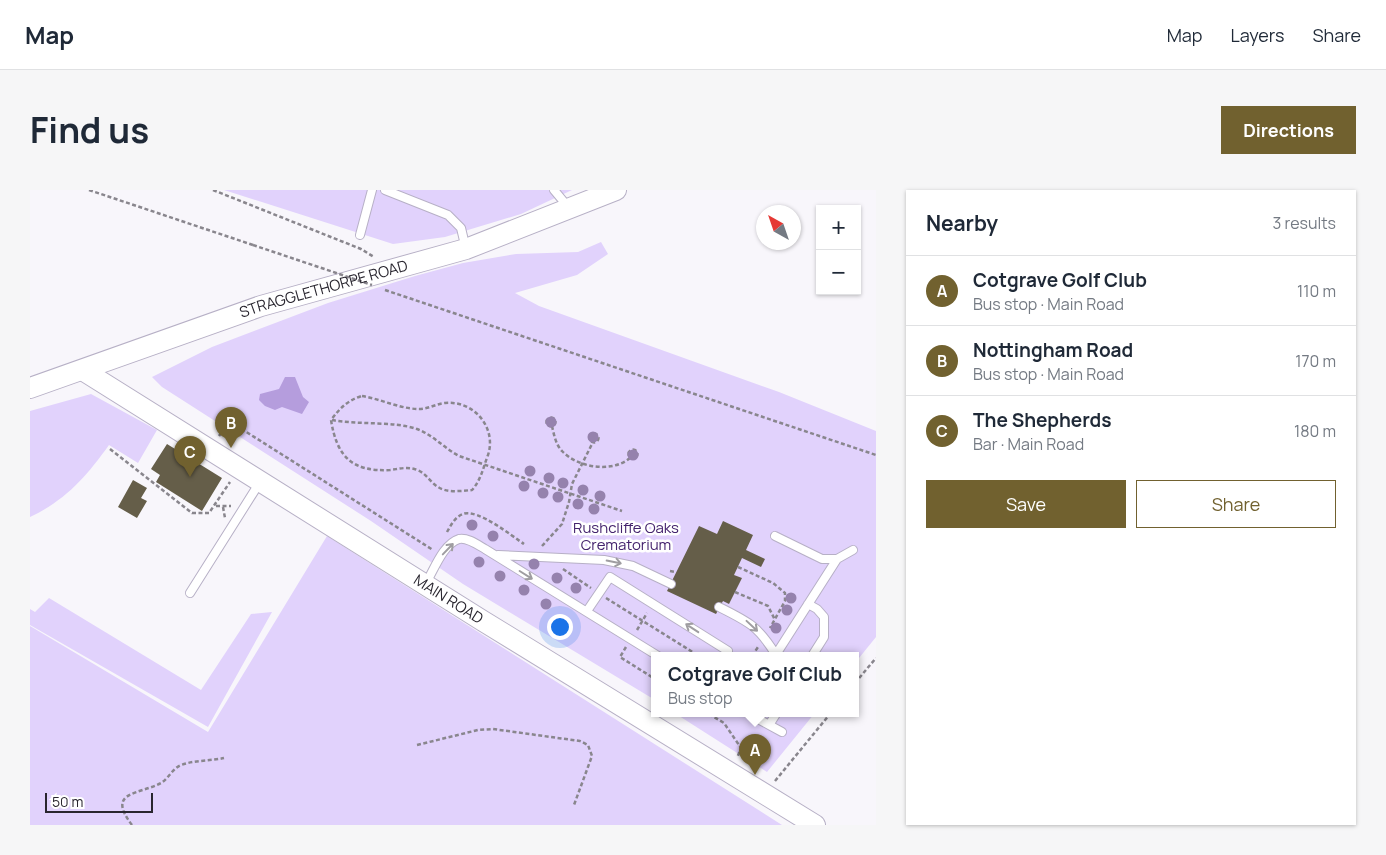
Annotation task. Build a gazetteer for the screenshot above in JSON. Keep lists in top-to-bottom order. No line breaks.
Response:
{"streets":{"street":["STRAGGLETHORPE ROAD","MAIN ROAD"]},"crossings":[["STRAGGLETHORPE ROAD","MAIN ROAD"]],"parks":["Rushcliffe Oaks Crematorium"],"scale_bar":"50 m","north":"top left","page":{"header":"Map","nav":["Map","Layers","Share"],"title":"Find us","buttons":["Directions",["Save","Share"]],"heading":["Nearby","3 results"],"map_buttons":["+","−"],"list":[{"mark":"A","name":"Cotgrave Golf Club","note":"Bus stop · Main Road","value":"110 m"},{"mark":"B","name":"Nottingham Road","note":"Bus stop · Main Road","value":"170 m"},{"mark":"C","name":"The Shepherds","note":"Bar · Main Road","value":"180 m"}],"pins":["B","C","A"],"popup":["Cotgrave Golf Club","Bus stop"],"scale":"50 m"}}
